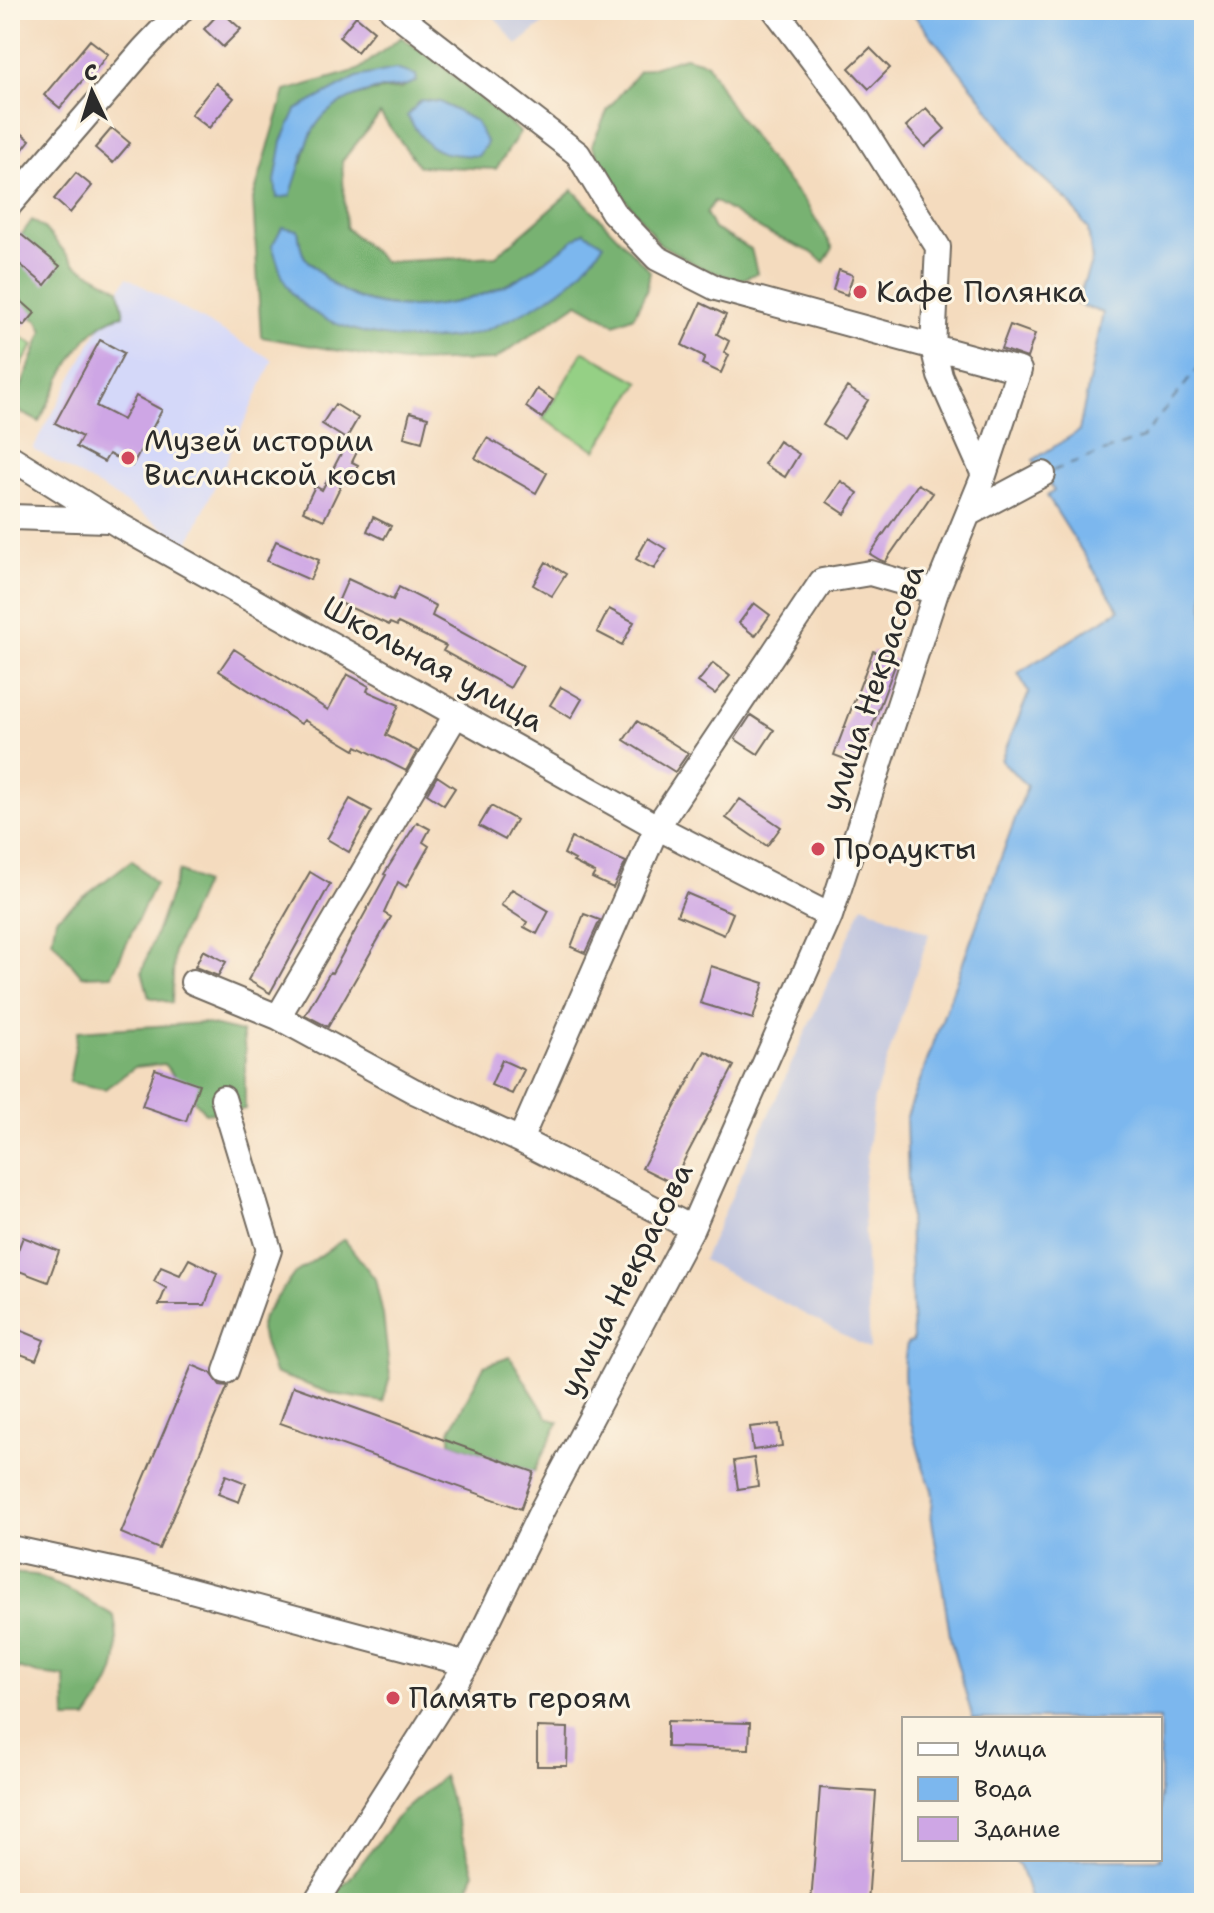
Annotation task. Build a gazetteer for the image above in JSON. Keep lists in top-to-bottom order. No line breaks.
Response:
{"streets":{"street":["Школьная улица","улица Некрасова"]},"crossings":[["Школьная улица","улица Некрасова"]],"places":["Кафе Полянка","Музей истории Вислинской косы","Продукты","Память героям"],"legend":["Улица","Вода","Здание"],"north":"top"}
